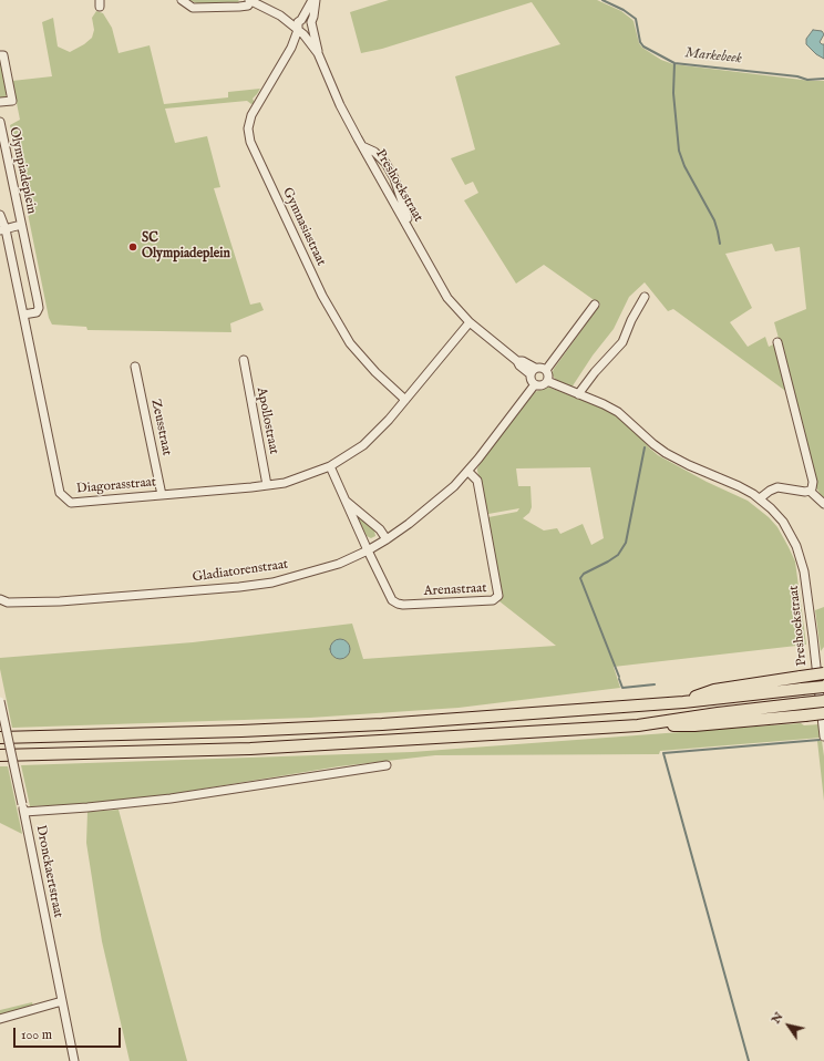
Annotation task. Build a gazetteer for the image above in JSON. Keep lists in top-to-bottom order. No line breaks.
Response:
{"streets":{"street":["Olympiadeplein","Preshoekstraat","Gymnasiastraat","Apollostraat","Zeusstraat","Diagorasstraat","Gladiatorenstraat","Arenastraat","Dronckaertstraat"]},"crossings":[["Olympiadeplein","Diagorasstraat"],["Preshoekstraat","Gymnasiastraat"],["Preshoekstraat","Diagorasstraat"],["Preshoekstraat","Gladiatorenstraat"],["Gymnasiastraat","Diagorasstraat"],["Apollostraat","Diagorasstraat"],["Zeusstraat","Diagorasstraat"],["Gladiatorenstraat","Arenastraat"]],"water":["Markebeek"],"places":["SC Olympiadeplein"],"scale_bar":"100 m","north":"top left"}
